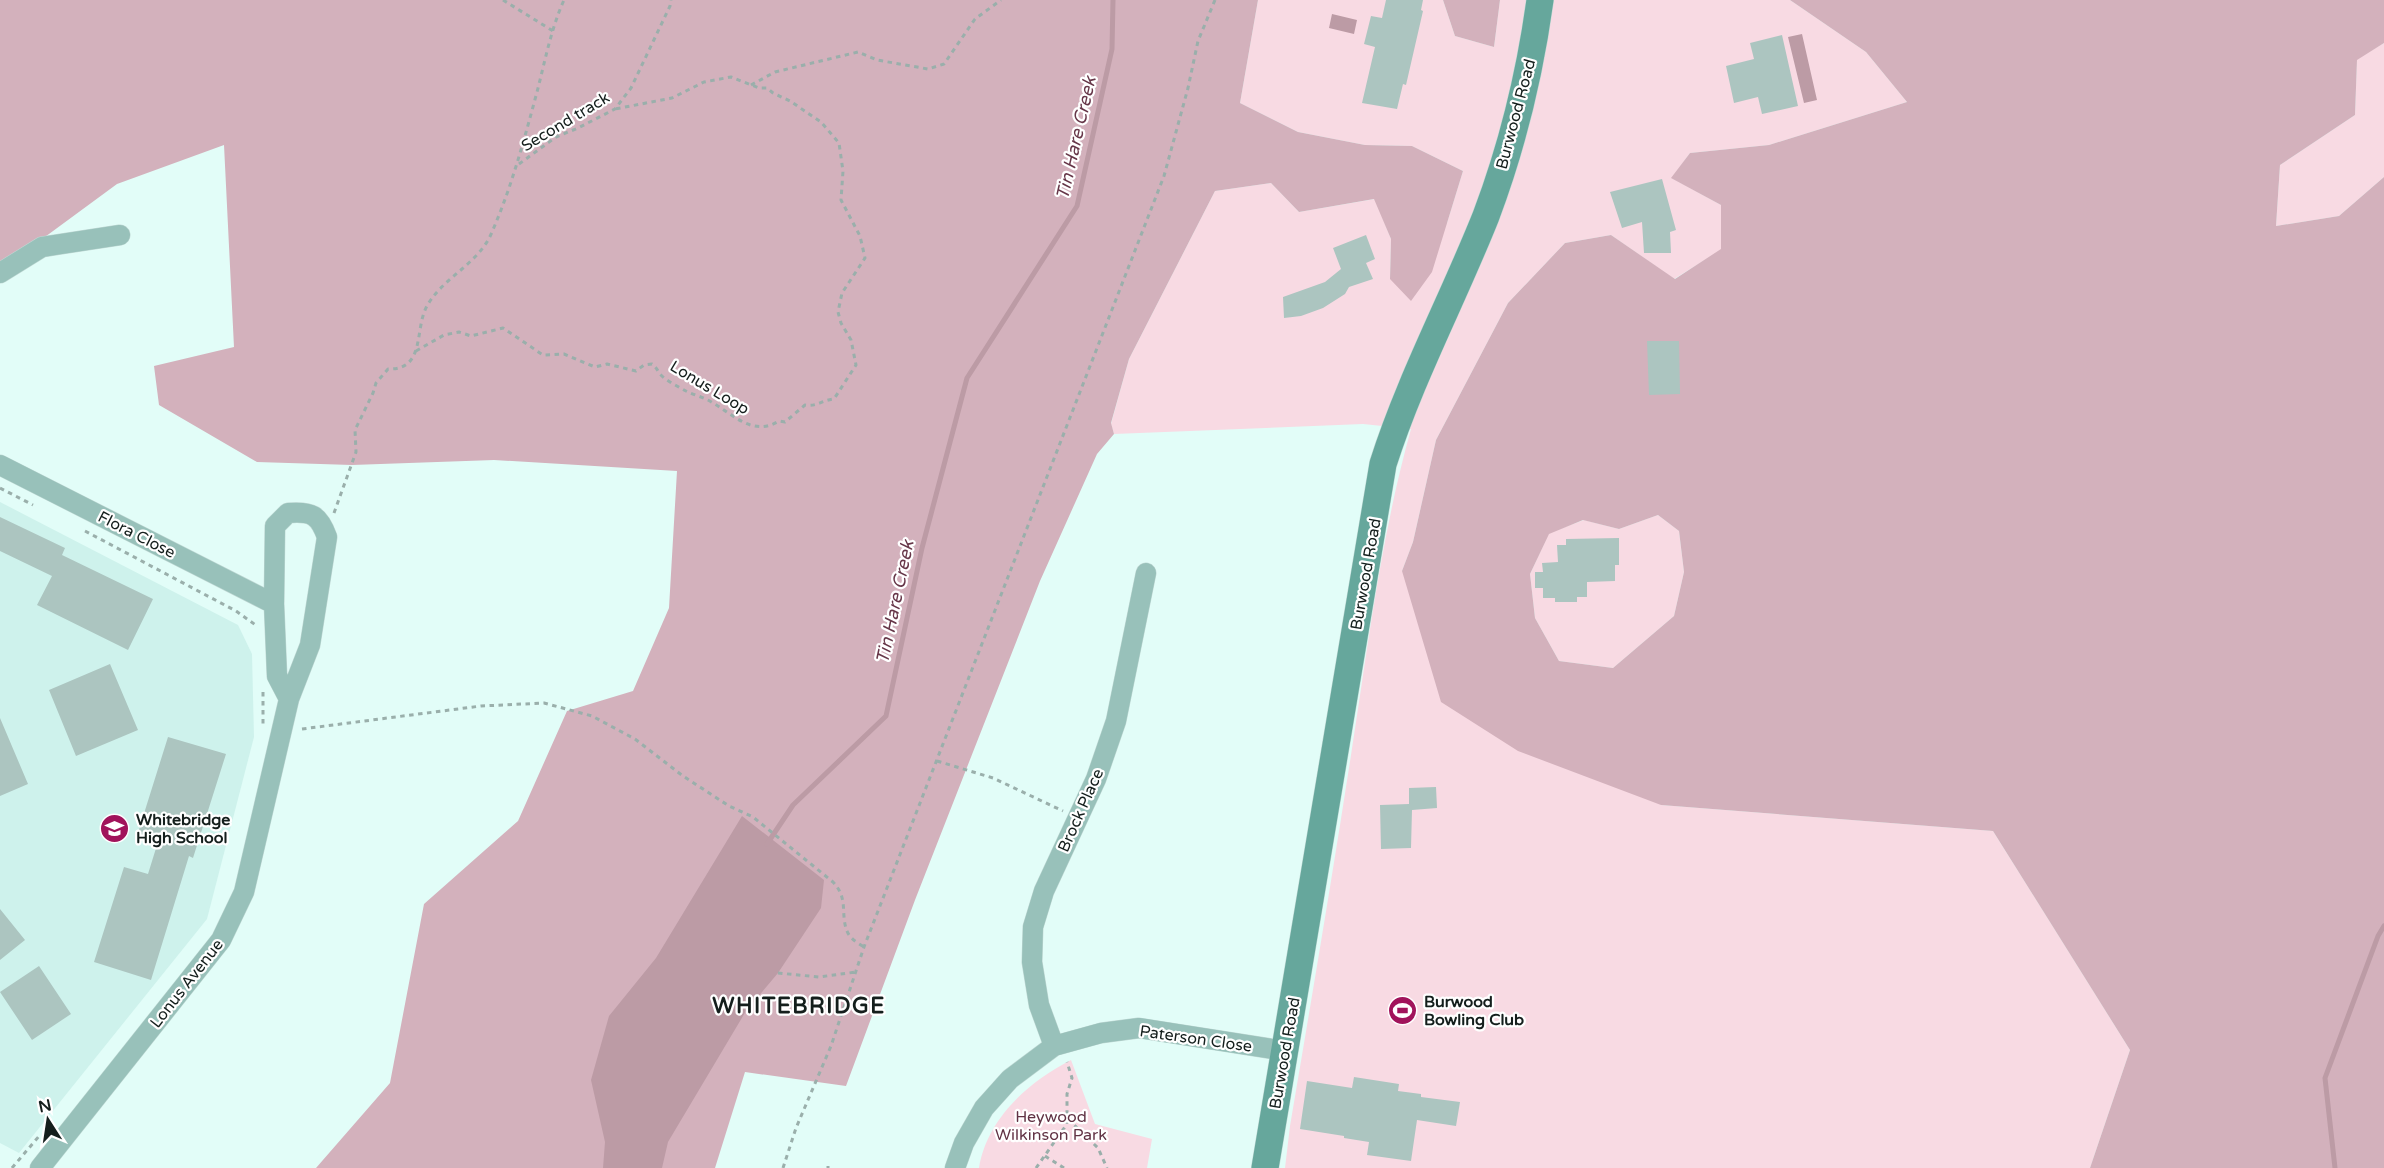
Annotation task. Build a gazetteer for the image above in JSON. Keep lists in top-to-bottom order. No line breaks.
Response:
{"streets":{"main road":["Burwood Road"],"street":["Flora Close","Brock Place","Lonus Avenue","Paterson Close"],"path":["Second track","Lonus Loop"]},"crossings":[["Burwood Road","Paterson Close"],["Second track","Lonus Loop"],["Brock Place","Paterson Close"]],"districts":["WHITEBRIDGE"],"water":["Tin Hare Creek"],"parks":["Heywood Wilkinson Park"],"places":{"school or university":["Whitebridge High School"],"sports":["Burwood Bowling Club"]},"north":"top"}
